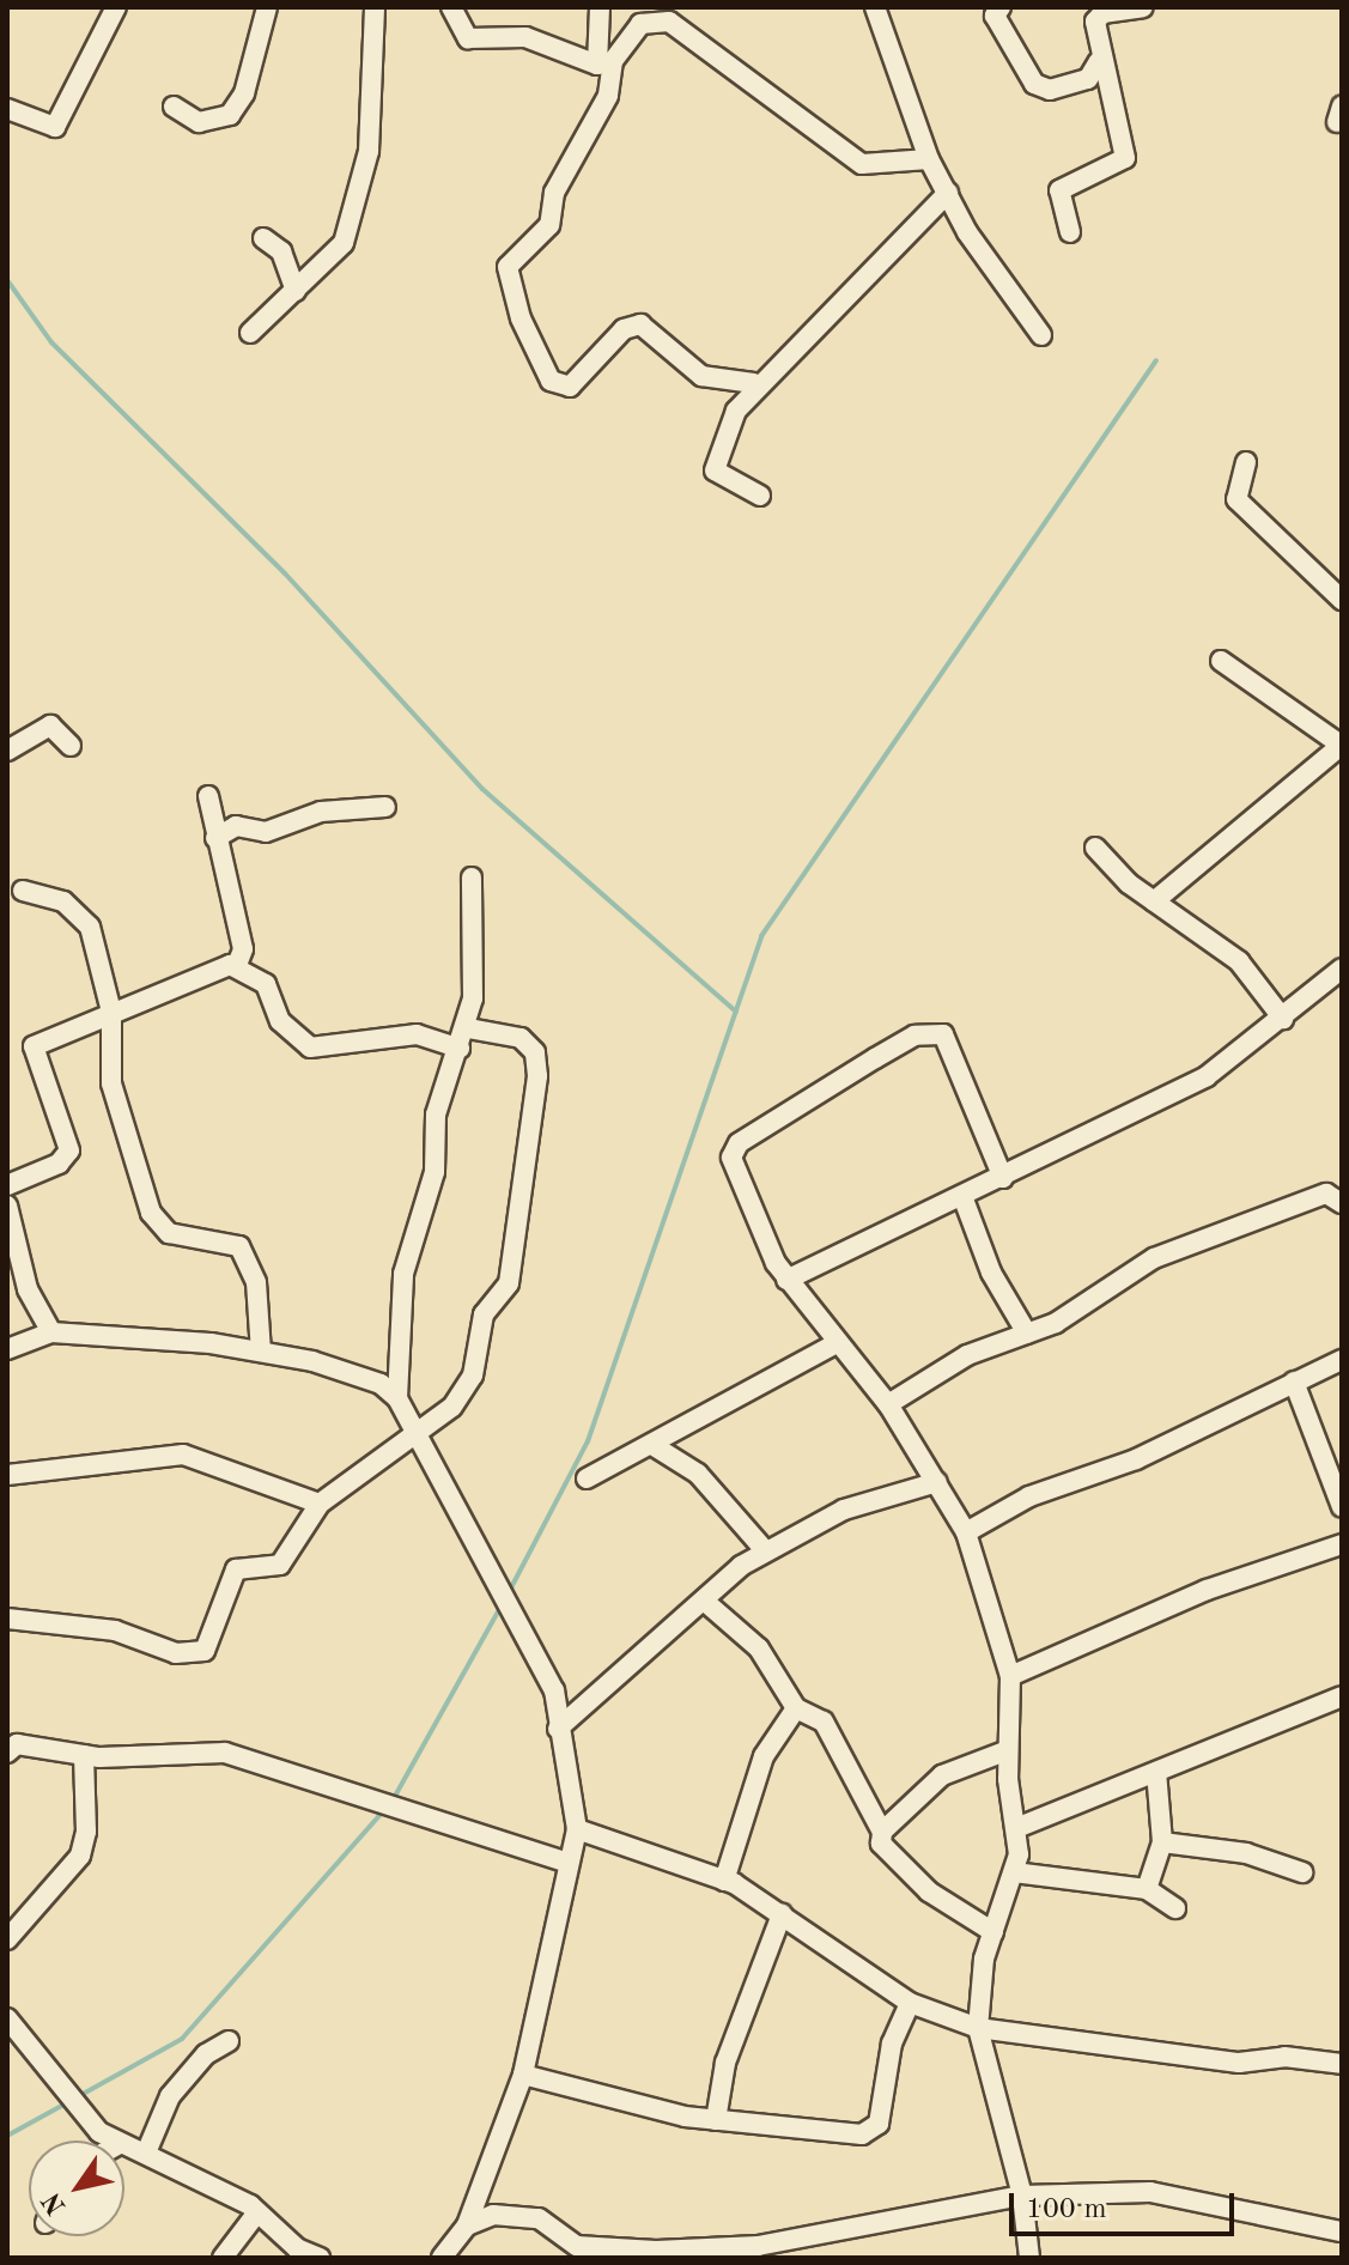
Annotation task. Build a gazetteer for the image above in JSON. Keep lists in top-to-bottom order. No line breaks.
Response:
{"scale_bar":"100 m","north":"bottom left"}
